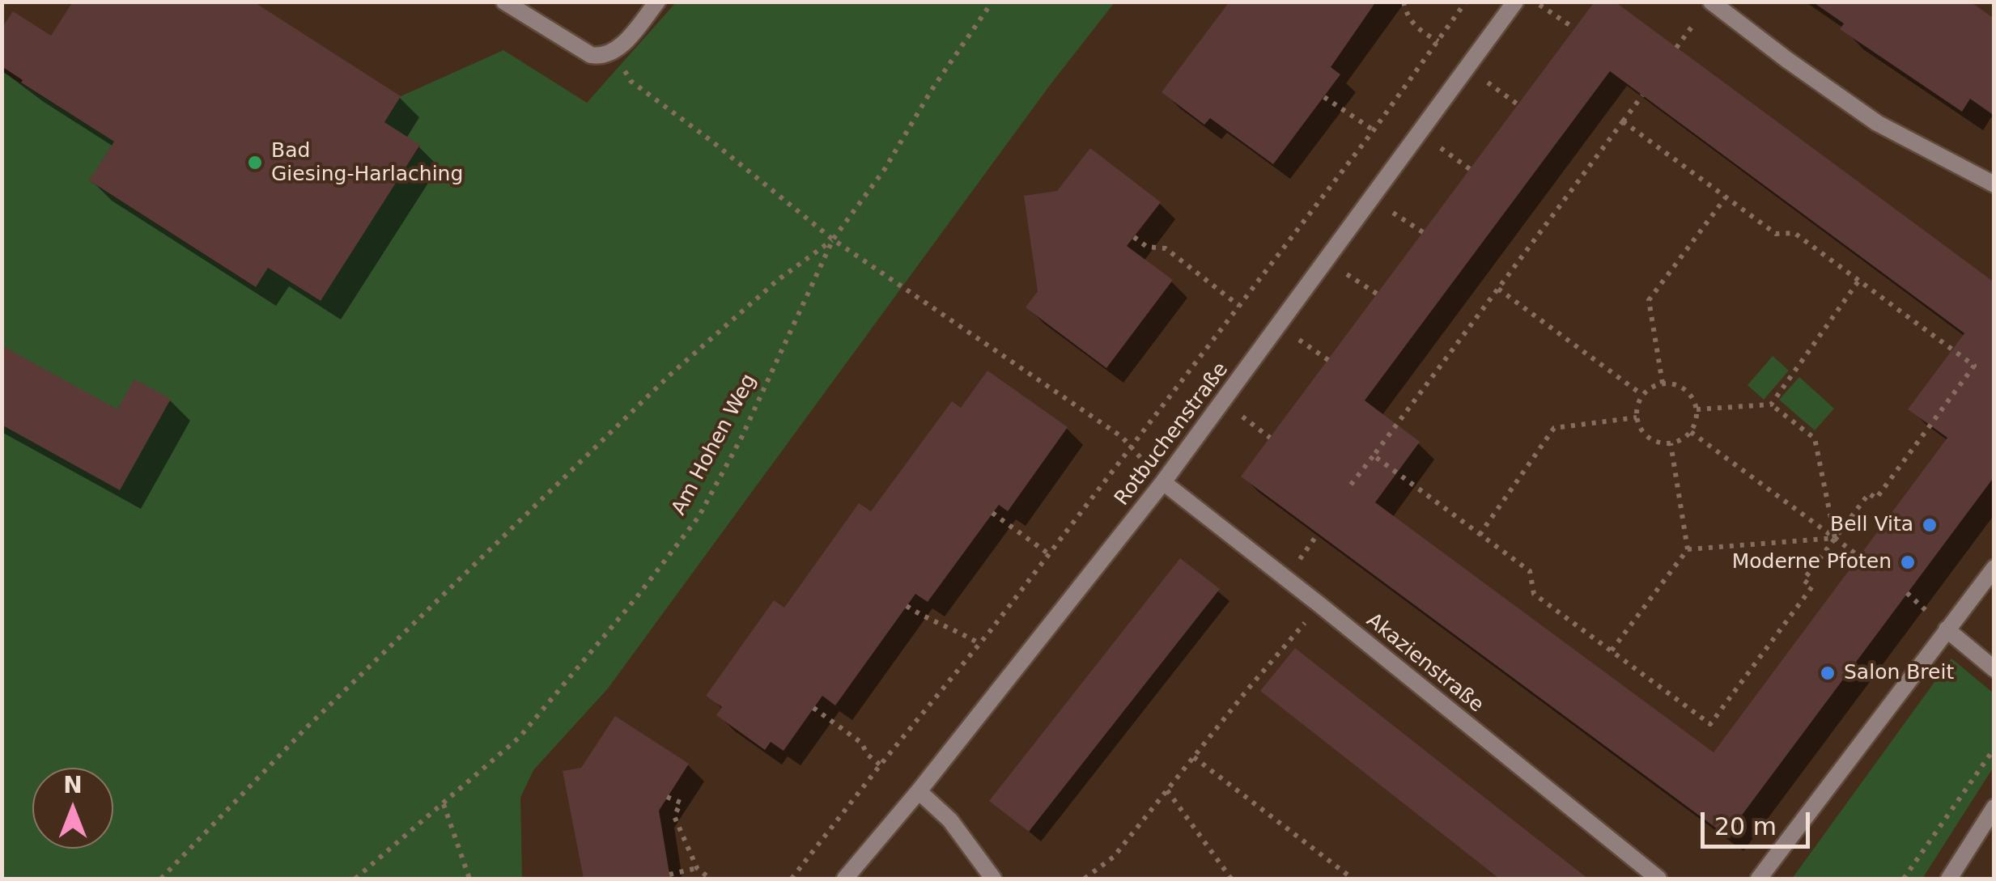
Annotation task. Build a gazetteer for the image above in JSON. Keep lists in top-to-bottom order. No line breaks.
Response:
{"streets":{"street":["Rotbuchenstraße","Akazienstraße"],"path":["Am Hohen Weg"]},"crossings":[["Rotbuchenstraße","Akazienstraße"]],"places":["Bad Giesing-Harlaching","Bell Vita","Moderne Pfoten","Salon Breit"],"scale_bar":"20 m","north":"top"}
